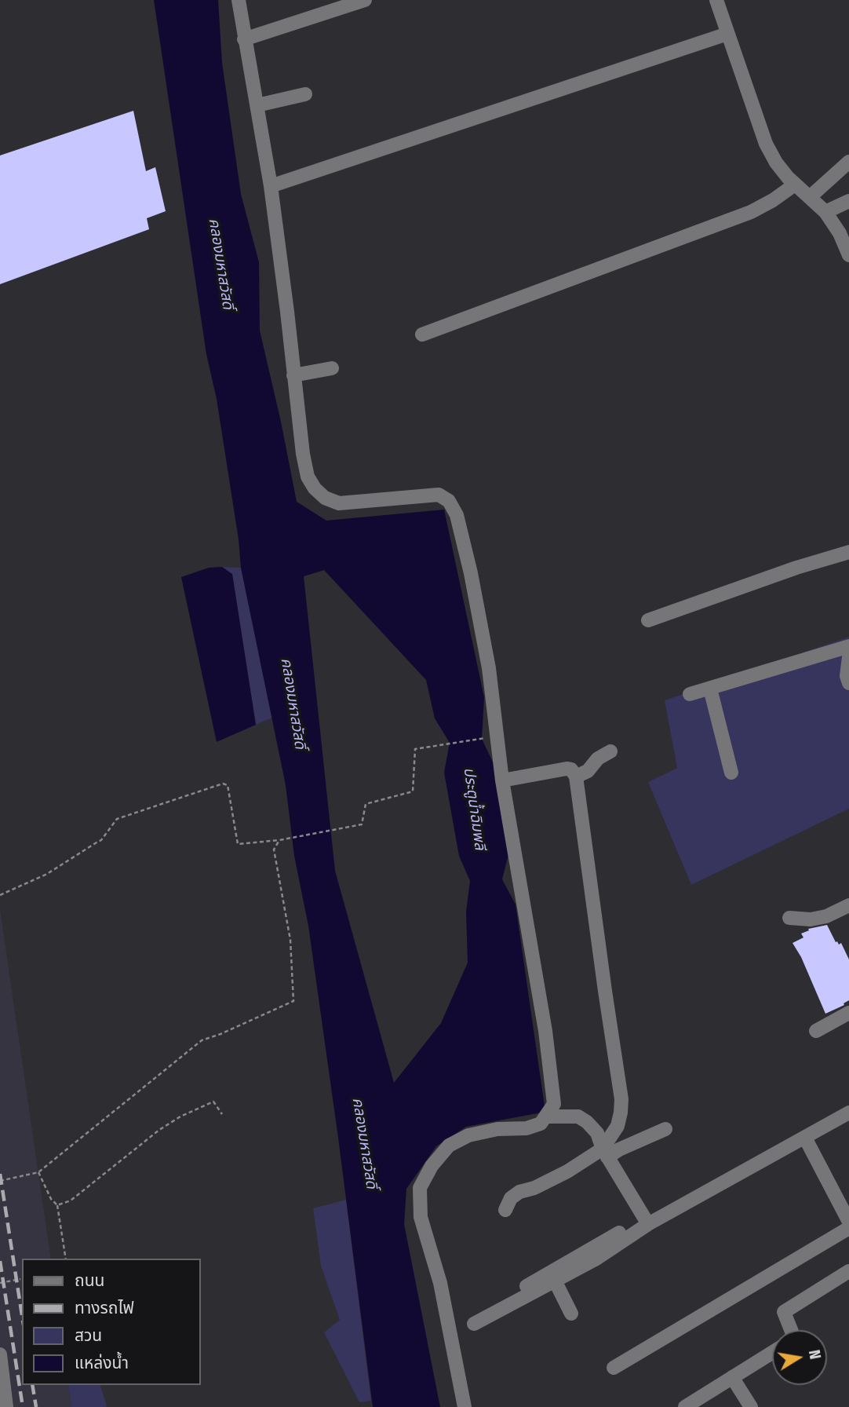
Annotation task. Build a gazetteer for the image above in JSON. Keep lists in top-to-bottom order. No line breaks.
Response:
{"water":["คลองมหาสวัสดิ์","ประตูน้ำฉิมพลี"],"legend":["ถนน","ทางรถไฟ","สวน","แหล่งน้ำ"],"north":"right"}
